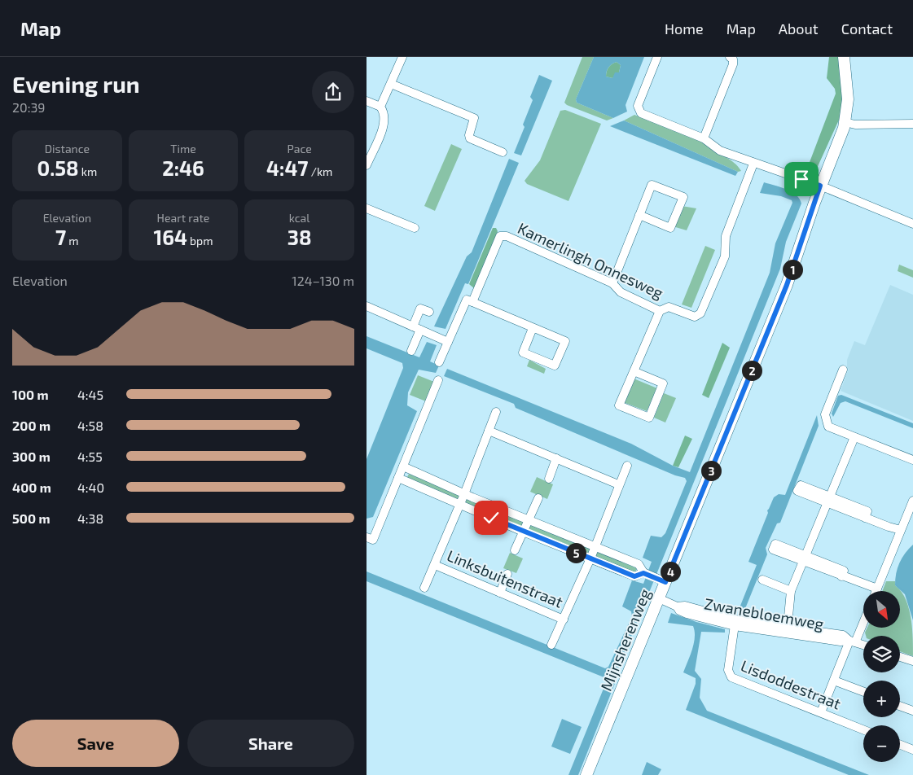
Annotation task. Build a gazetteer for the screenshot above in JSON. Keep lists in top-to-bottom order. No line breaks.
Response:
{"streets":{"street":["Kamerlingh Onnesweg","Linksbuitenstraat","Zwanebloemweg","Mijnsherenweg","Lisdoddestraat"]},"crossings":[["Zwanebloemweg","Mijnsherenweg"],["Zwanebloemweg","Lisdoddestraat"]],"north":"bottom right","page":{"header":"Map","nav":["Home","Map","About","Contact"],"heading":["Evening run","20:39"],"stats":[["Distance","0.58 km"],["Time","2:46"],["Pace","4:47 /km"],["Elevation","7 m"],["Heart rate","164 bpm"],["kcal","38"]],"pins":["1","2","3","5","4"],"chart":["Elevation","124–130 m"],"list":[{"name":"100 m","note":"4:45"},{"name":"200 m","note":"4:58"},{"name":"300 m","note":"4:55"},{"name":"400 m","note":"4:40"},{"name":"500 m","note":"4:38"}],"map_buttons":["+","−"],"buttons":["Save","Share"]}}
